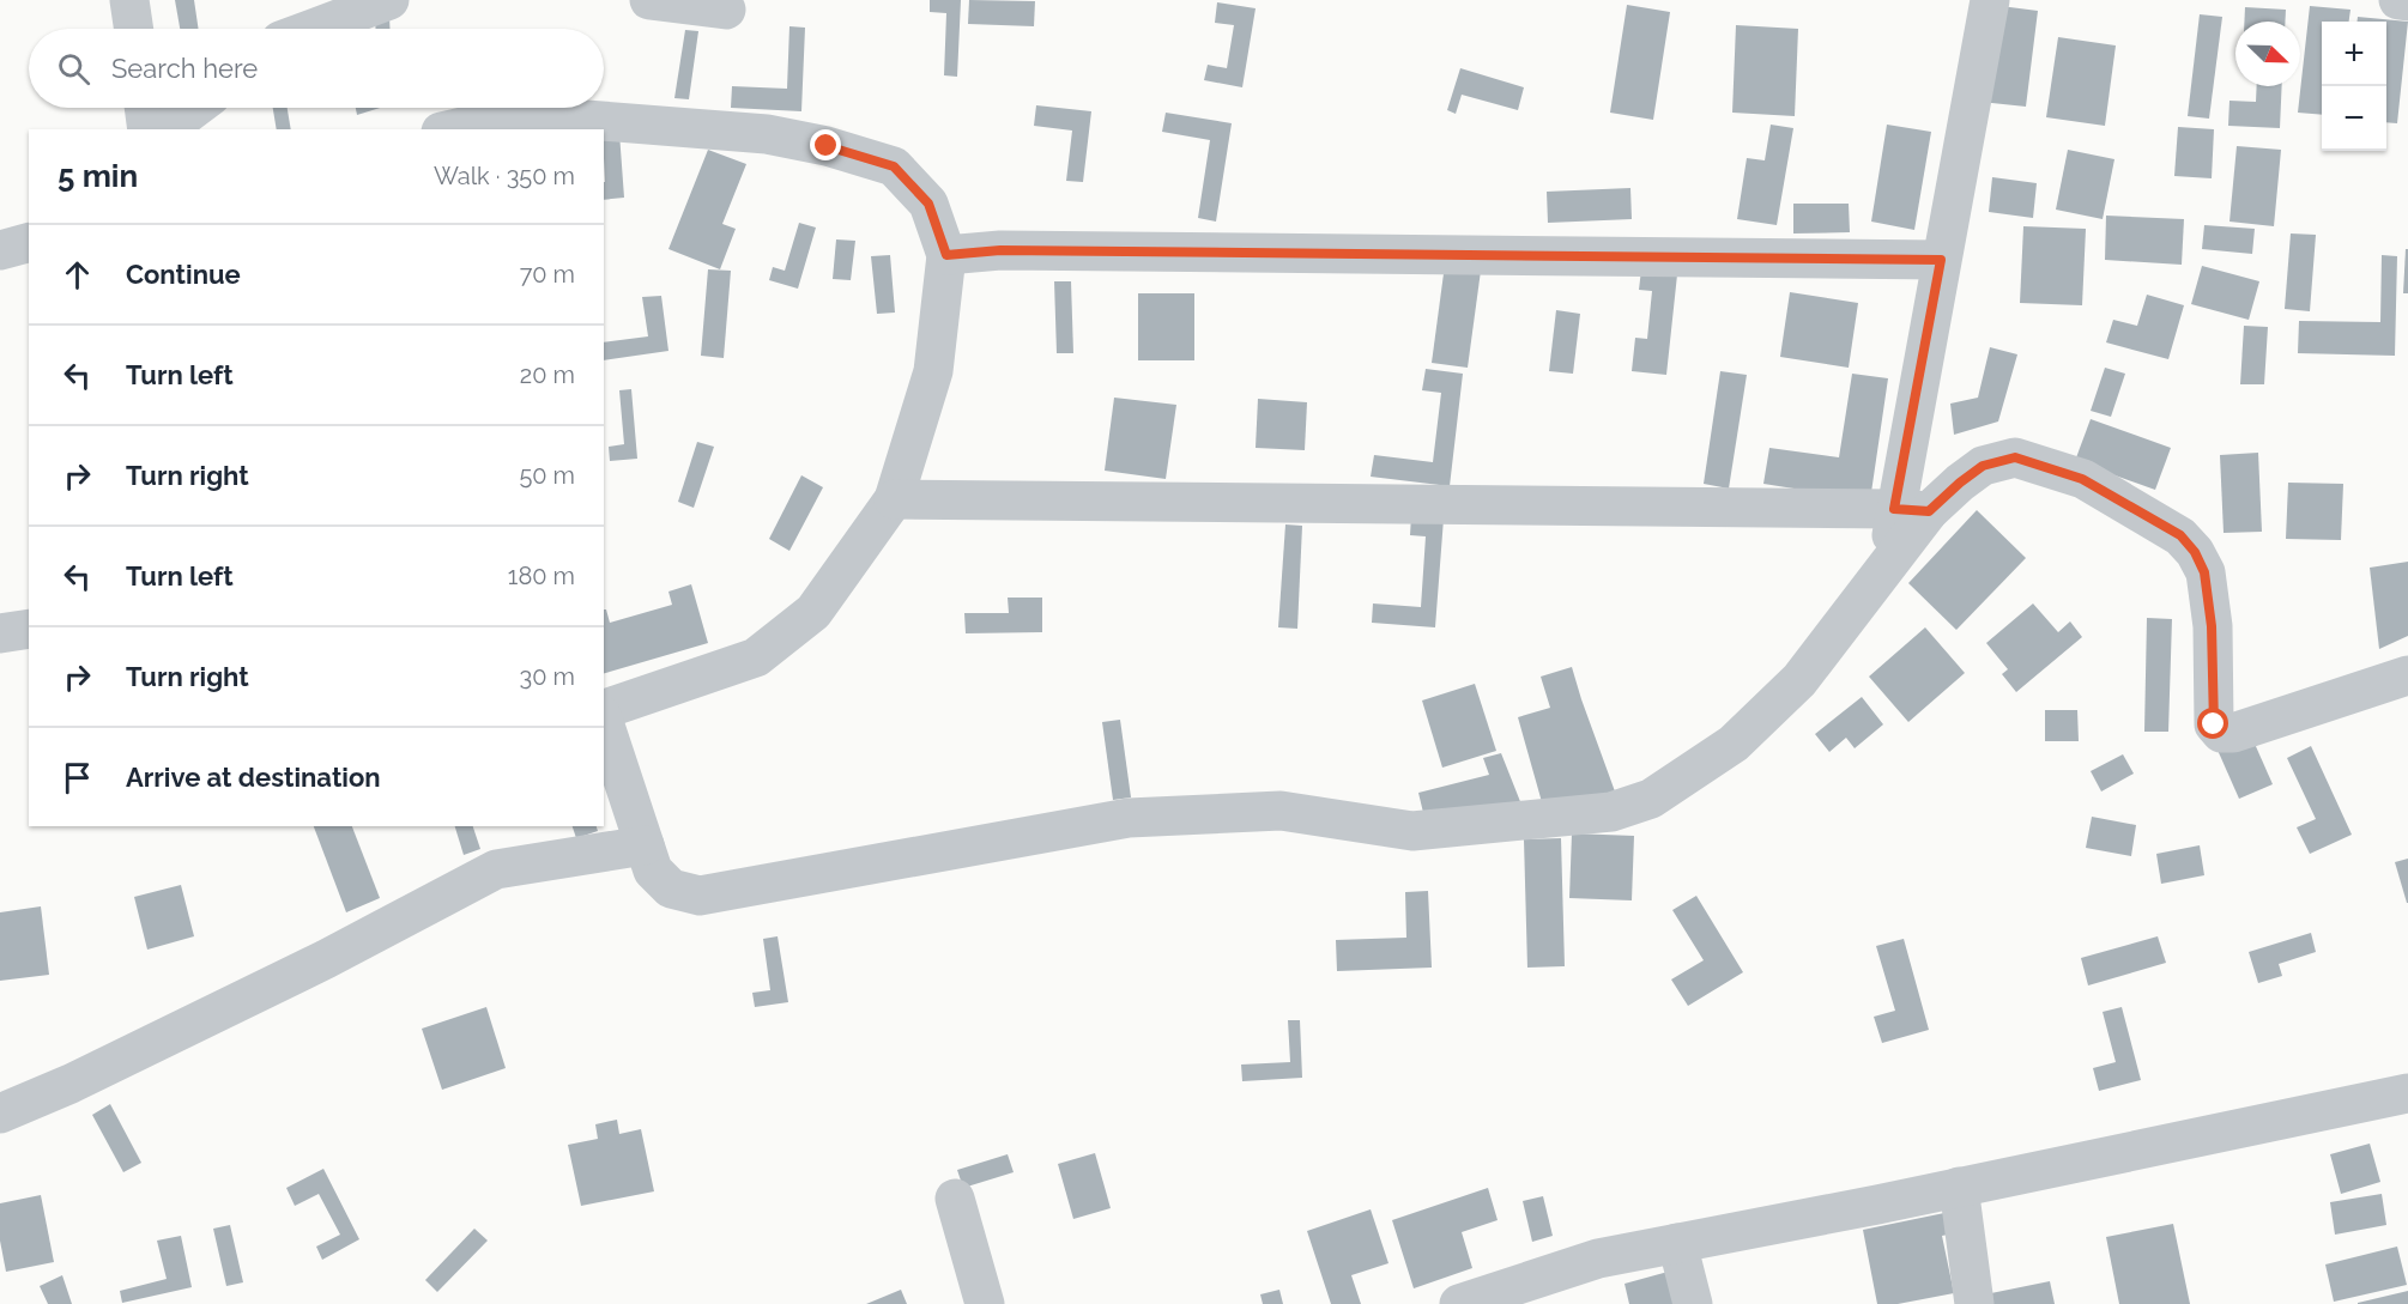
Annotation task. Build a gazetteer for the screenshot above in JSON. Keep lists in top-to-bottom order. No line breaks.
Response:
{"north":"bottom right","page":{"map_buttons":["+","−"],"search":"Search here","heading":["5 min","Walk · 350 m"],"list":[["Continue","70 m"],["Turn left","20 m"],["Turn right","50 m"],["Turn left","180 m"],["Turn right","30 m"],"Arrive at destination"]}}
